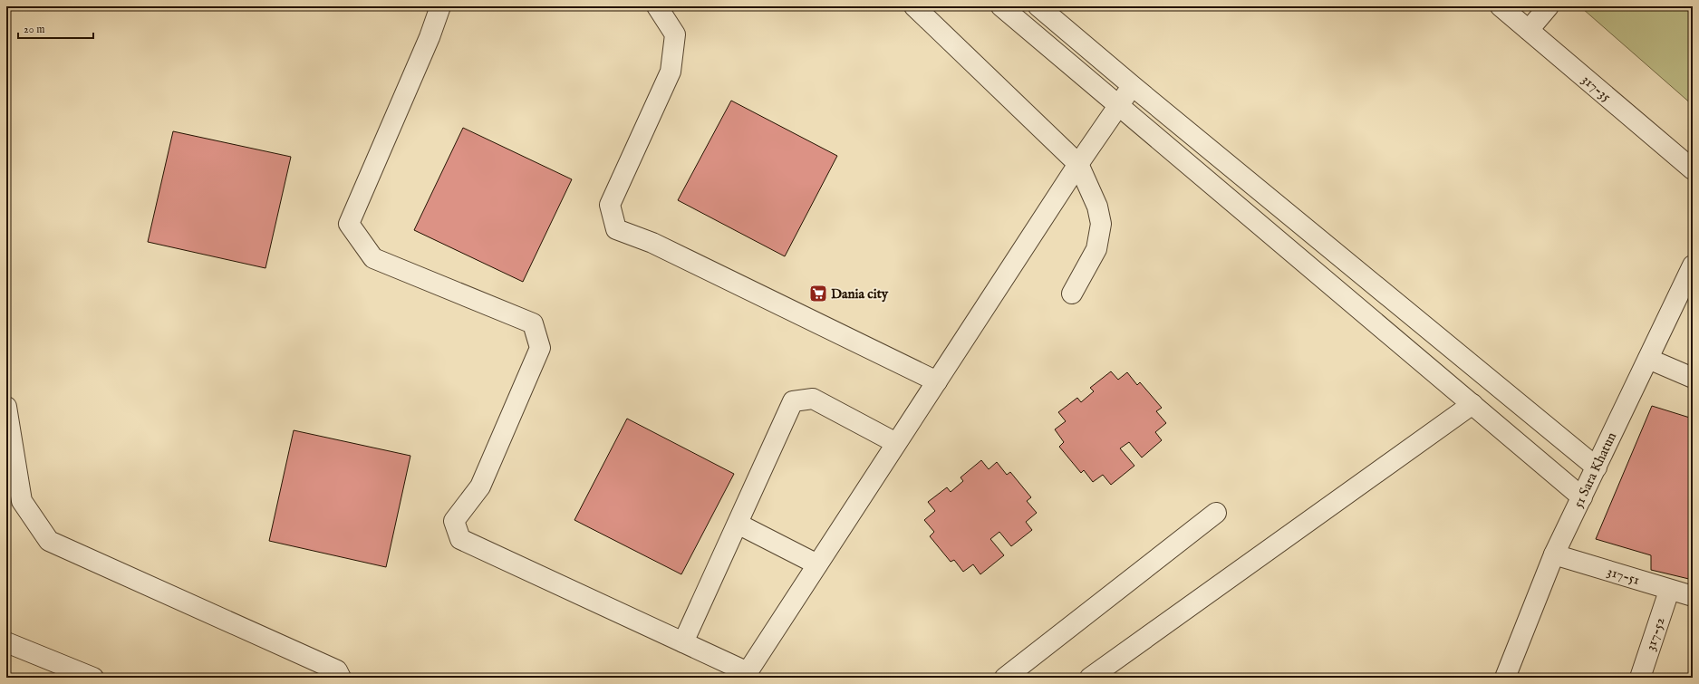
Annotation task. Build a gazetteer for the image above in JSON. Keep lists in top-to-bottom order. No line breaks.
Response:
{"streets":{"street":["317-35","51 Sara Khatun","317-51","317-52"]},"crossings":[["51 Sara Khatun","317-51"],["317-51","317-52"]],"places":{"supermarket":["Dania city"]},"scale_bar":"20 m"}
